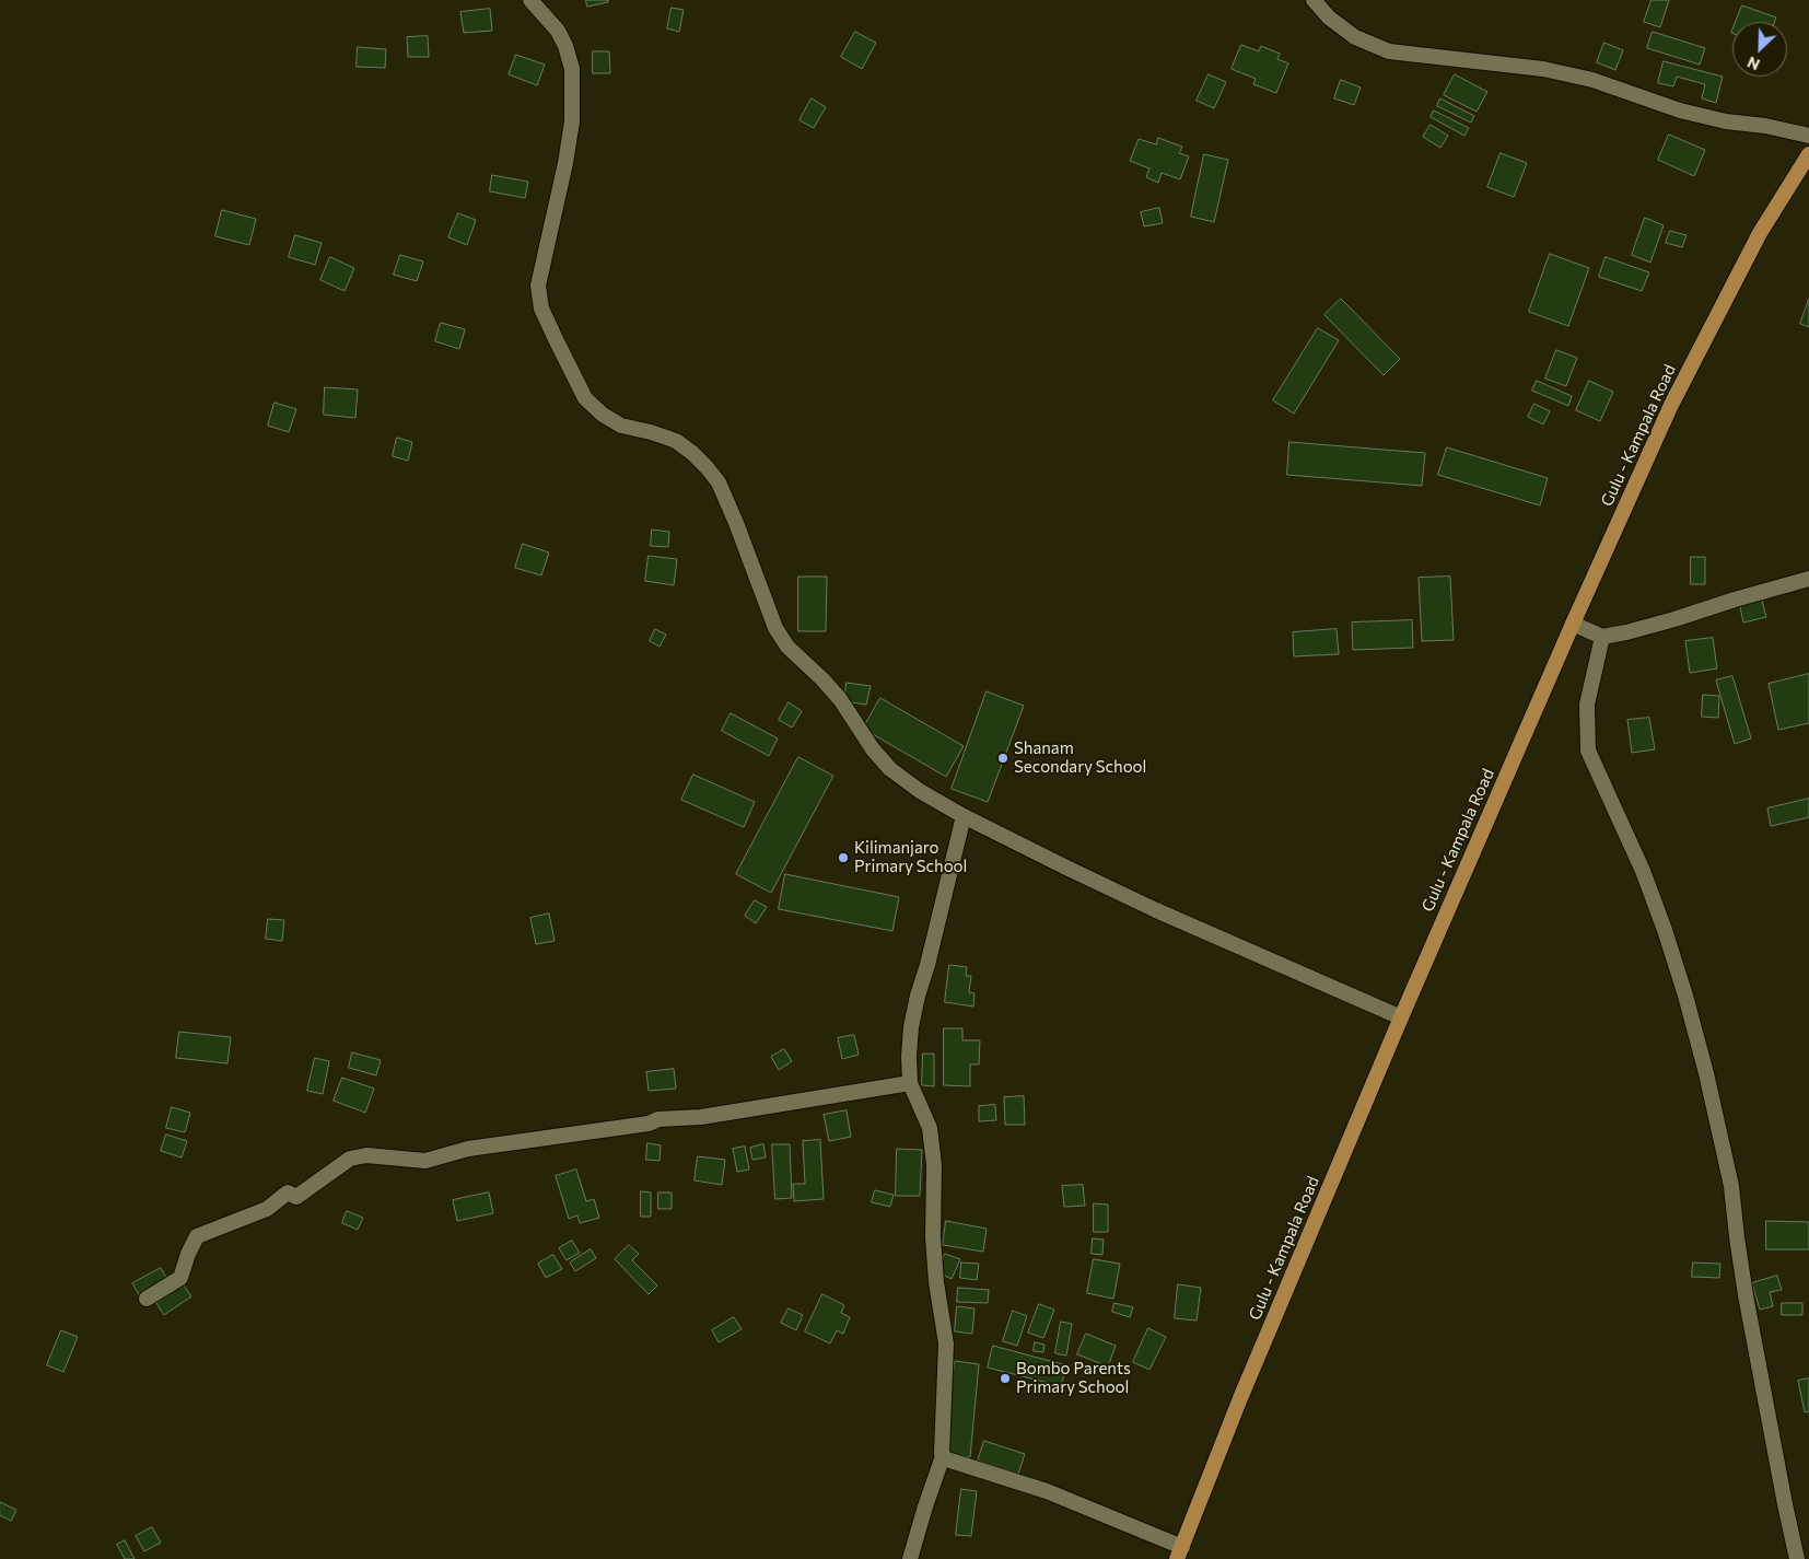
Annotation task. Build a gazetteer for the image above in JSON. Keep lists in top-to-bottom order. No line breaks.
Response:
{"streets":{"main road":["Gulu - Kampala Road"]},"places":["Shanam Secondary School","Kilimanjaro Primary School","Bombo Parents Primary School"],"north":"bottom left"}
